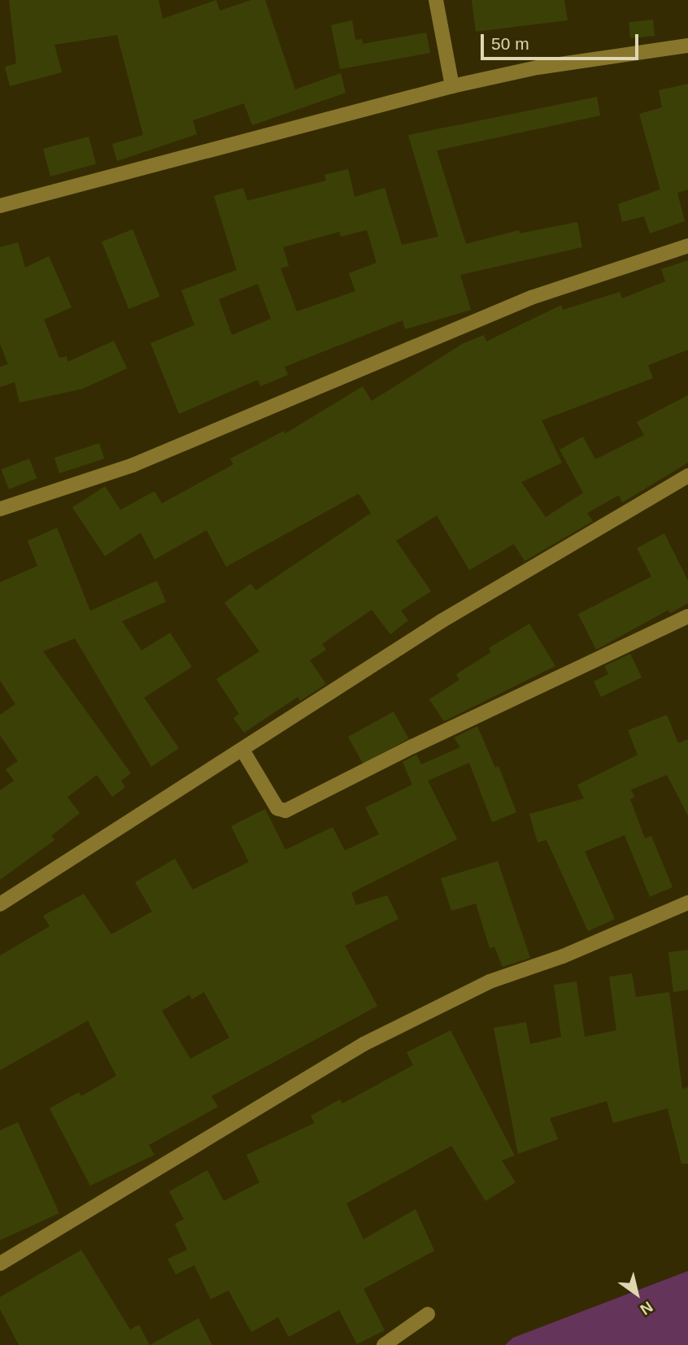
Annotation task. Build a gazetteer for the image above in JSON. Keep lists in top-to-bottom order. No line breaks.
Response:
{"scale_bar":"50 m","north":"bottom right"}
